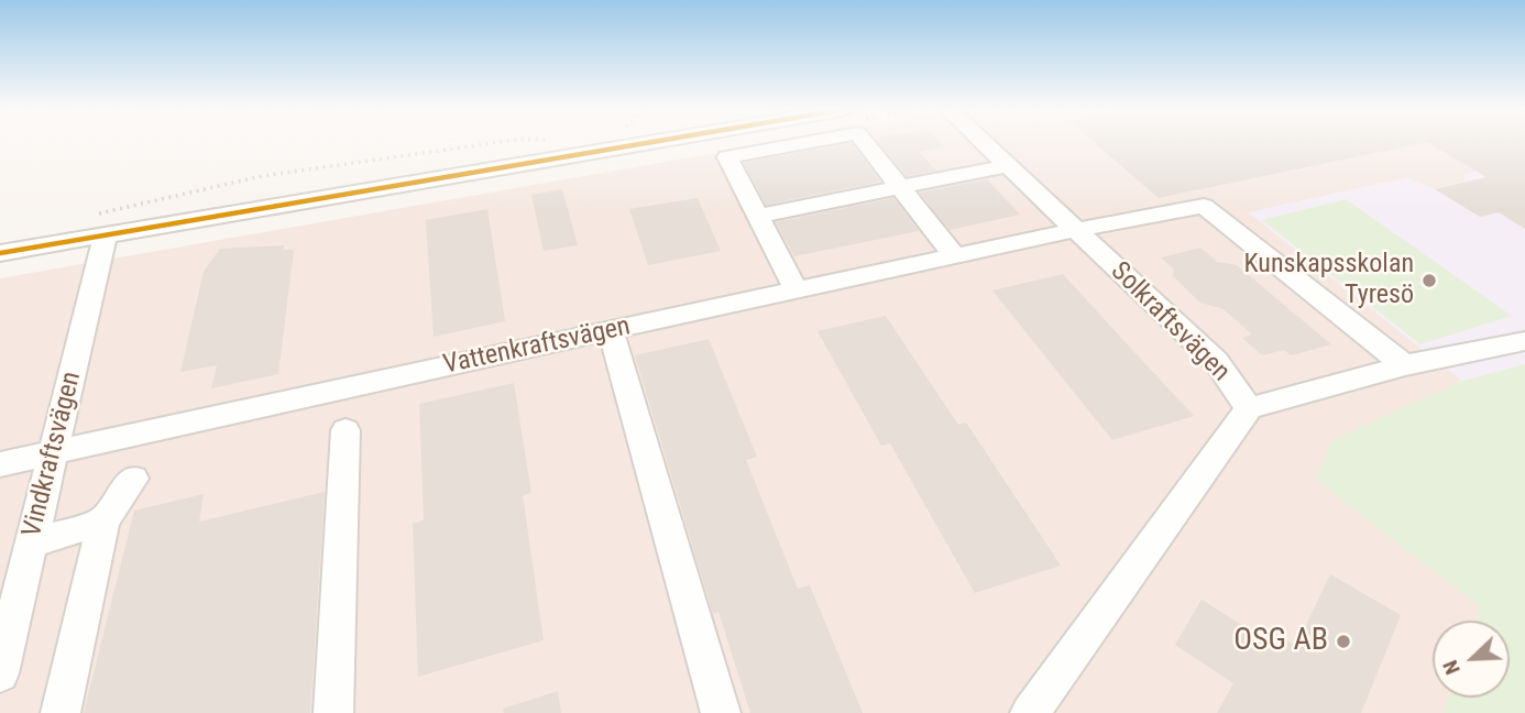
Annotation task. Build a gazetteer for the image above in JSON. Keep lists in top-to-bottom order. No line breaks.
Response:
{"streets":{"street":["Solkraftsvägen","Vattenkraftsvägen","Vindkraftsvägen"]},"crossings":[["Solkraftsvägen","Vattenkraftsvägen"],["Vattenkraftsvägen","Vindkraftsvägen"]],"places":["Kunskapsskolan Tyresö","OSG AB"],"north":"bottom left"}
